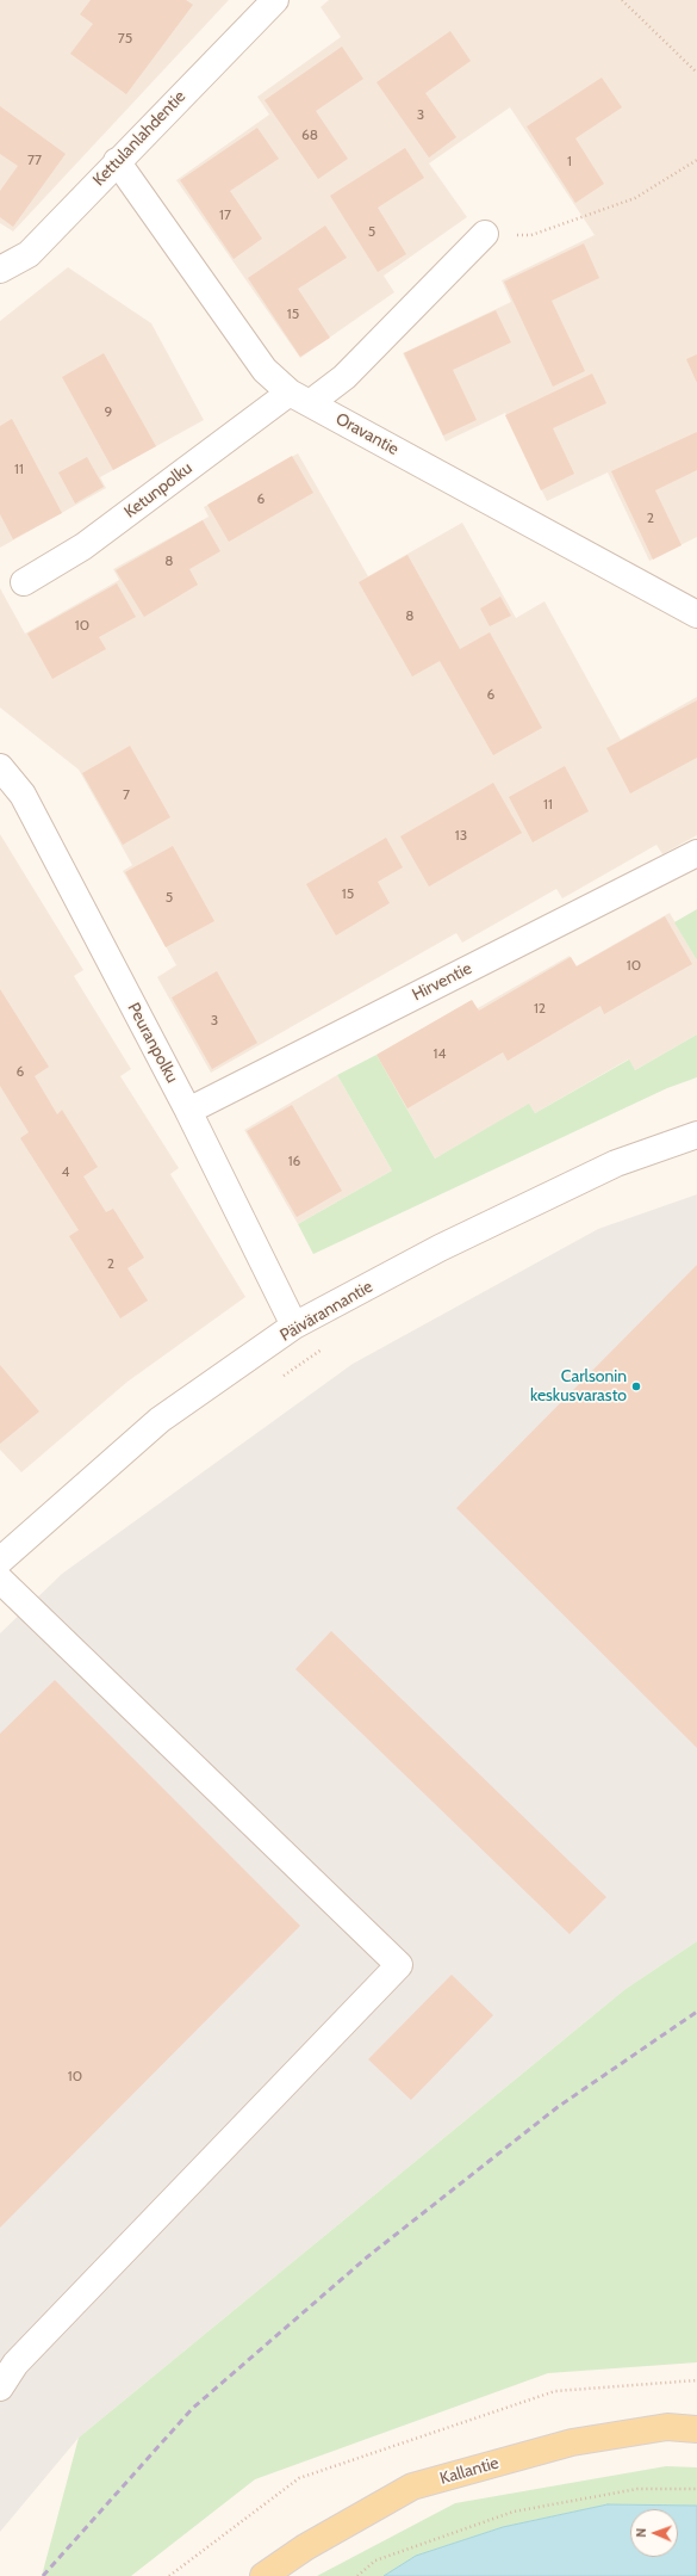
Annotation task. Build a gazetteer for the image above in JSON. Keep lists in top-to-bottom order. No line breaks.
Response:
{"streets":{"main road":["Kallantie"],"street":["Kettulanlahdentie","Oravantie","Ketunpolku","Hirventie","Peuranpolku","Päivärannantie"]},"crossings":[["Kettulanlahdentie","Oravantie"],["Oravantie","Ketunpolku"],["Hirventie","Peuranpolku"],["Peuranpolku","Päivärannantie"]],"places":["Carlsonin keskusvarasto"],"house_numbers":["75","3","68","77","1","17","5","15","9","11","6","2","8","8","10","6","7","11","13","15","5","10","12","3","14","6","16","4","2","10"],"north":"left"}
